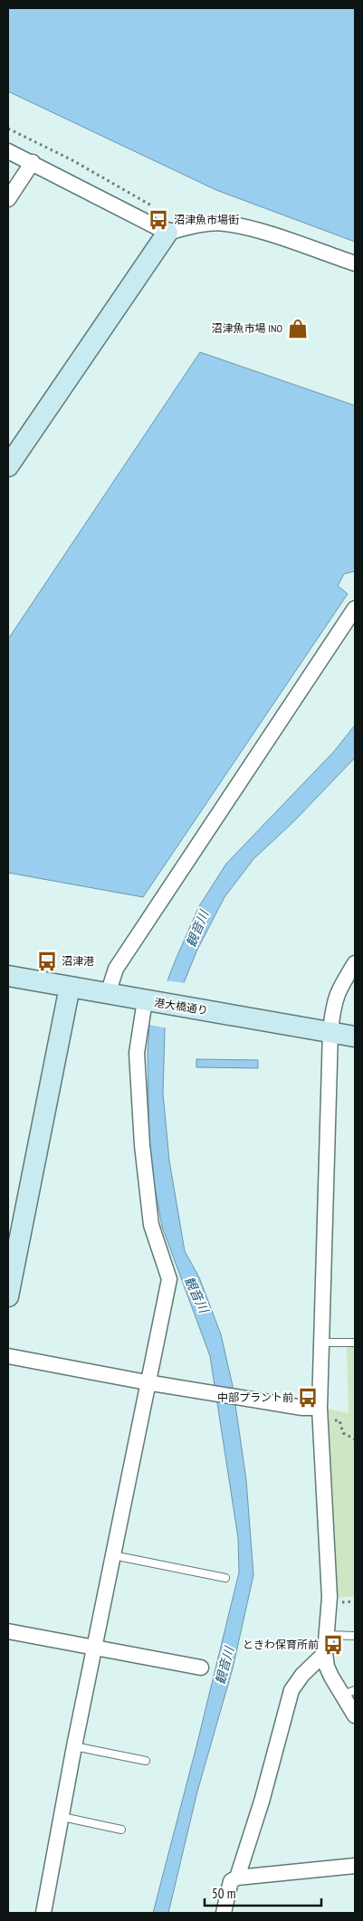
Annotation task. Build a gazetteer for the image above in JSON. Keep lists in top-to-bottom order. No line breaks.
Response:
{"streets":{"street":["港大橋通り"]},"water":["観音川"],"places":{"bus stop":["沼津魚市場街","沼津港","中部プラント前","ときわ保育所前"],"shop":["沼津魚市場 INO"]},"scale_bar":"50 m"}
